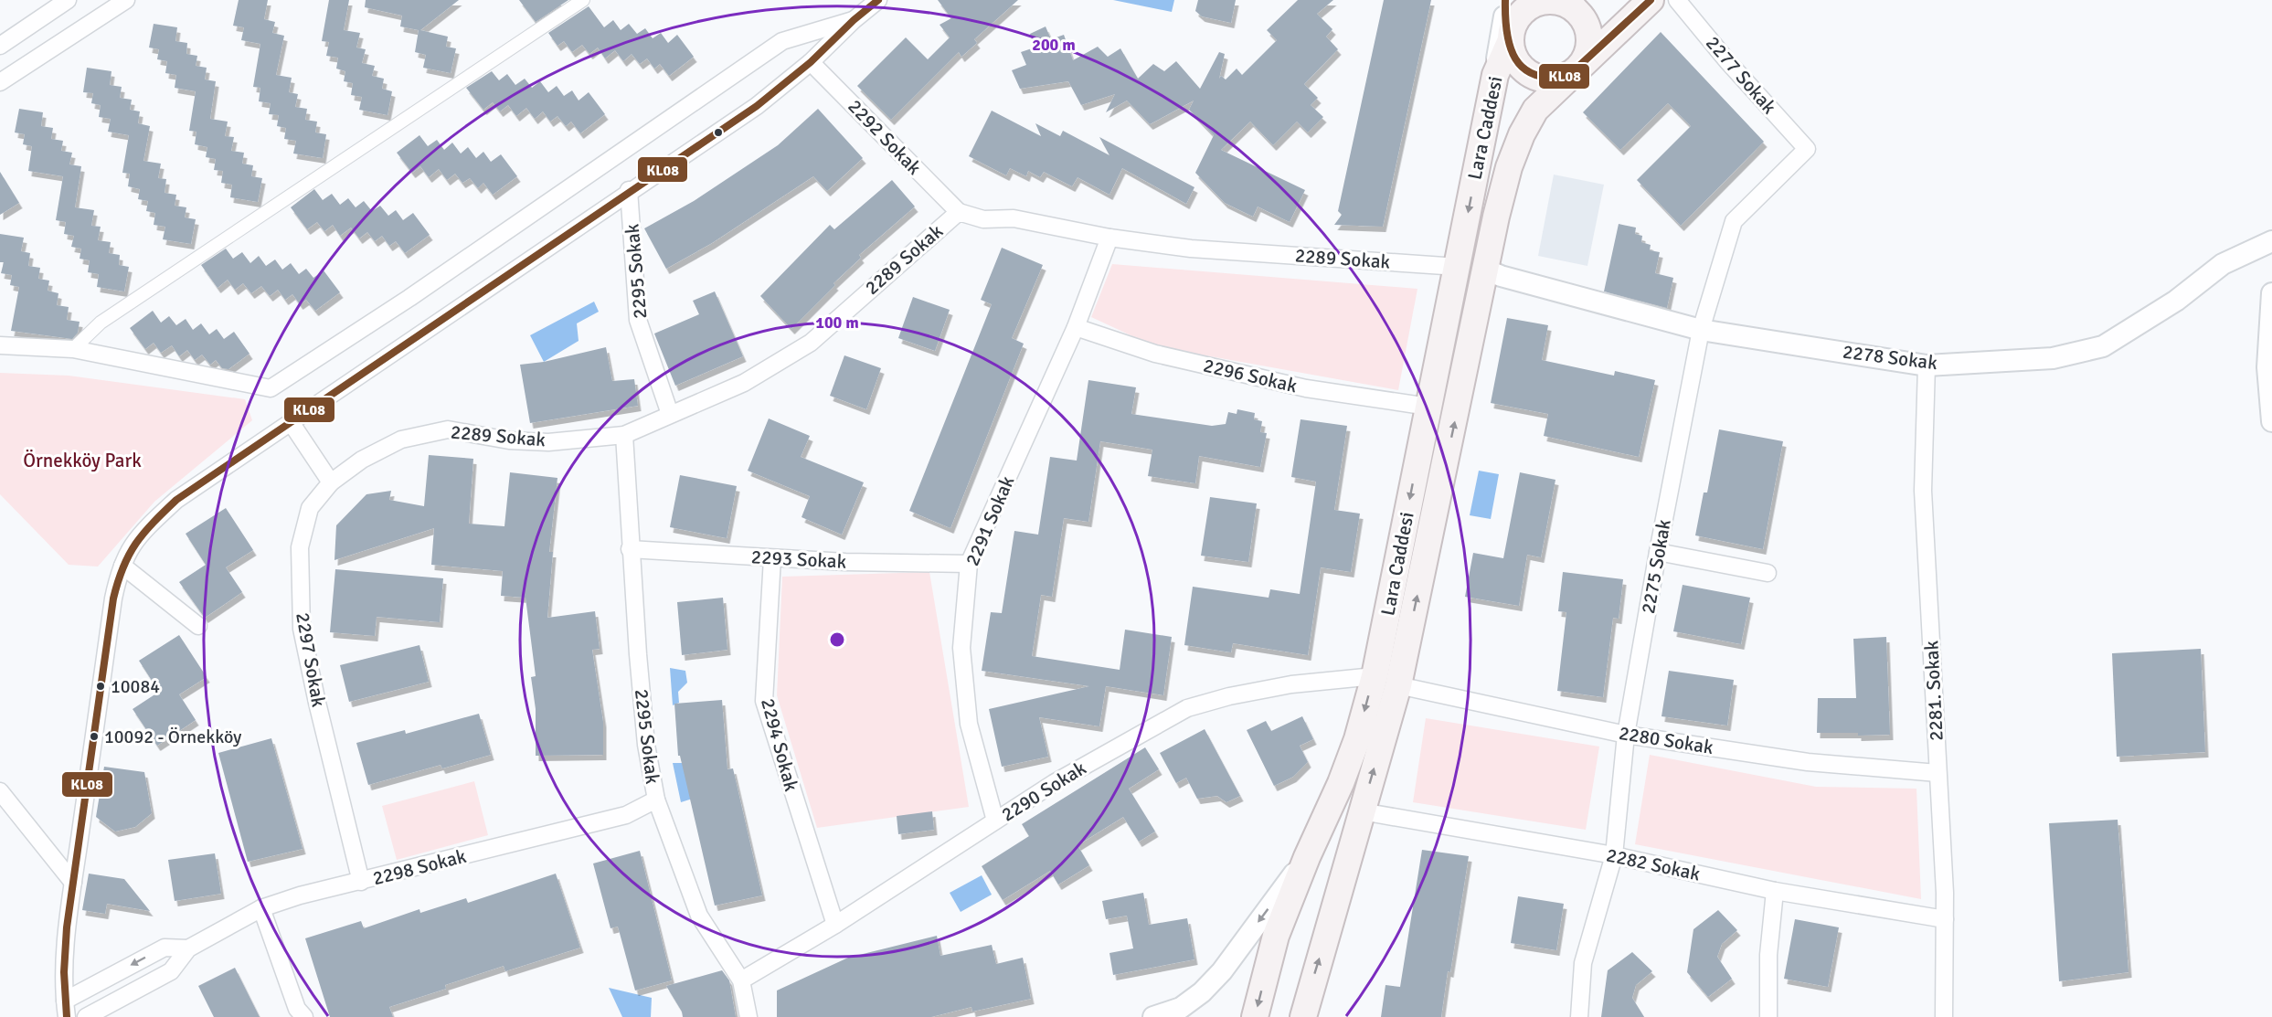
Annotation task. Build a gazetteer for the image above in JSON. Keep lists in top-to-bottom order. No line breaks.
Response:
{"streets":{"main road":["Lara Caddesi"],"street":["2277 Sokak","2292 Sokak","2289 Sokak","2295 Sokak","2278 Sokak","2296 Sokak","2291 Sokak","2293 Sokak","2275 Sokak","2297 Sokak","2281. Sokak","2280 Sokak","2294 Sokak","2290 Sokak","2282 Sokak","2298 Sokak"]},"crossings":[["2277 Sokak","2275 Sokak"],["Lara Caddesi","2289 Sokak"],["Lara Caddesi","2296 Sokak"],["Lara Caddesi","2290 Sokak"],["2292 Sokak","2289 Sokak"],["2289 Sokak","2295 Sokak"],["2289 Sokak","2291 Sokak"],["2289 Sokak","2297 Sokak"],["2295 Sokak","2293 Sokak"],["2295 Sokak","2290 Sokak"],["2295 Sokak","2298 Sokak"],["2278 Sokak","2275 Sokak"],["2278 Sokak","2281. Sokak"],["2296 Sokak","2291 Sokak"],["2291 Sokak","2293 Sokak"],["2291 Sokak","2290 Sokak"],["2293 Sokak","2294 Sokak"],["2275 Sokak","2280 Sokak"],["2275 Sokak","2282 Sokak"],["2297 Sokak","2298 Sokak"],["2281. Sokak","2280 Sokak"],["2281. Sokak","2282 Sokak"],["2294 Sokak","2290 Sokak"]],"parks":["Örnekköy Park"],"places":["10084","10092 - Örnekköy"],"lines":["transit line KL08"],"rings":["200 m","100 m"]}
